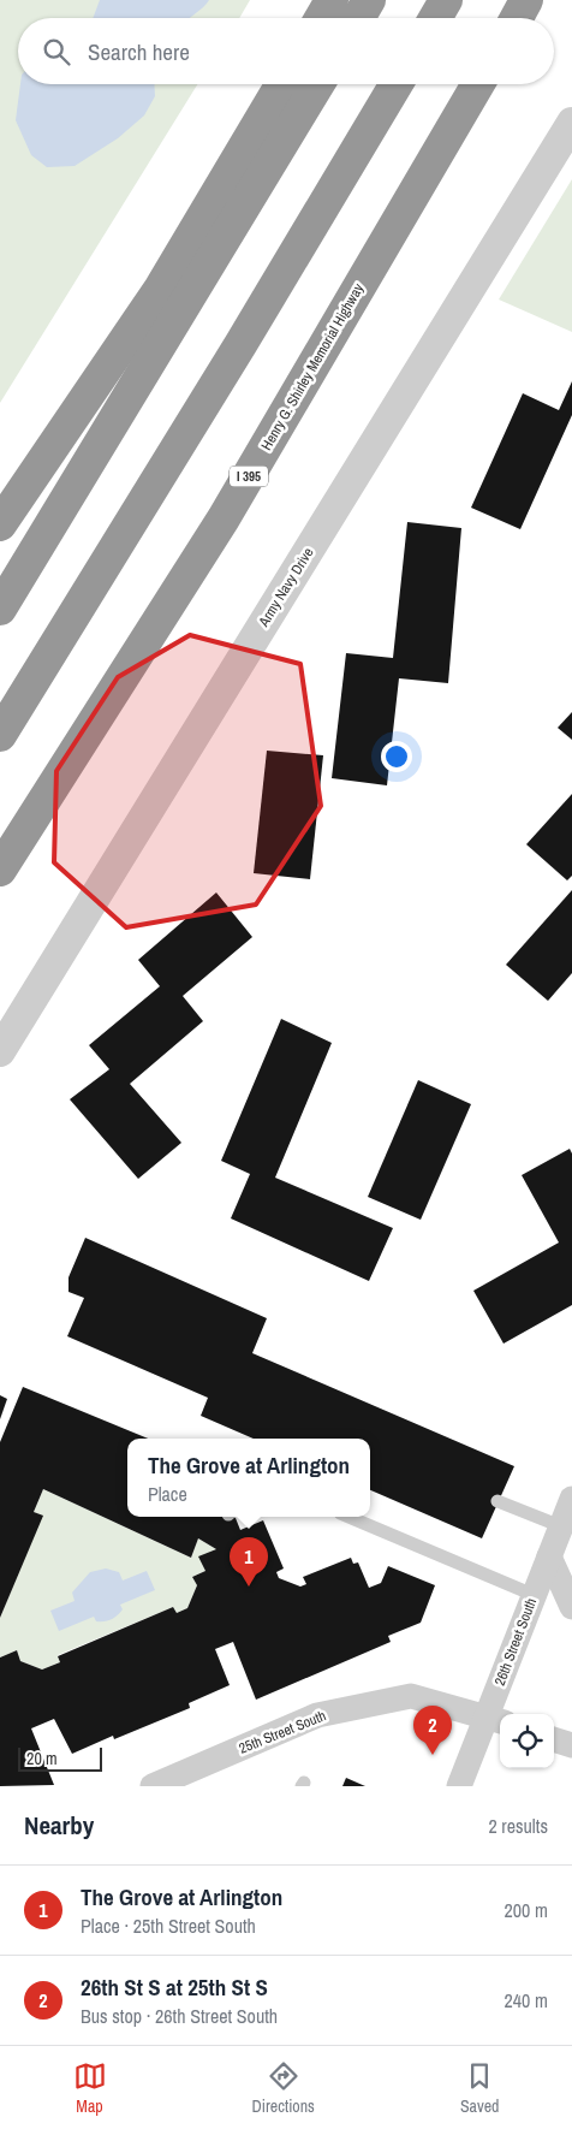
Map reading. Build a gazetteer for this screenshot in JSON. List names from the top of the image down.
{
  "streets": {
    "highway": ["Henry G. Shirley Memorial Highway", "I 395"],
    "street": ["Army Navy Drive", "26th Street South", "25th Street South"]
  },
  "crossings": [
    ["26th Street South", "25th Street South"]
  ],
  "scale_bar": "20 m",
  "page": {
    "search": "Search here",
    "popup": ["The Grove at Arlington", "Place"],
    "pins": ["1", "2"],
    "scale": "20 m",
    "heading": ["Nearby", "2 results"],
    "list": [
      {
        "mark": "1",
        "name": "The Grove at Arlington",
        "note": "Place · 25th Street South",
        "value": "200 m"
      },
      {
        "mark": "2",
        "name": "26th St S at 25th St S",
        "note": "Bus stop · 26th Street South",
        "value": "240 m"
      }
    ],
    "nav": ["Map", "Directions", "Saved"]
  }
}
